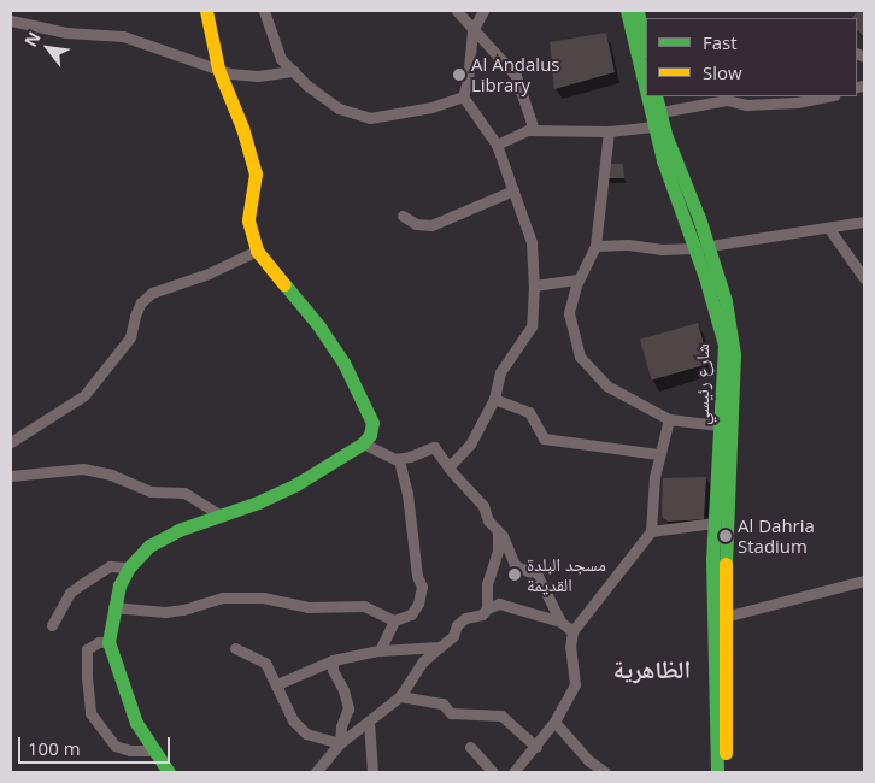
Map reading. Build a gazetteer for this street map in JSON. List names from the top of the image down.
{
  "streets": {
    "main road": ["شارع رئيسي"]
  },
  "districts": ["الظاهرية"],
  "places": ["Al Andalus Library", "Al Dahria Stadium", "مسجد البلدة القديمة"],
  "legend": ["Fast", "Slow"],
  "scale_bar": "100 m",
  "north": "top left"
}
